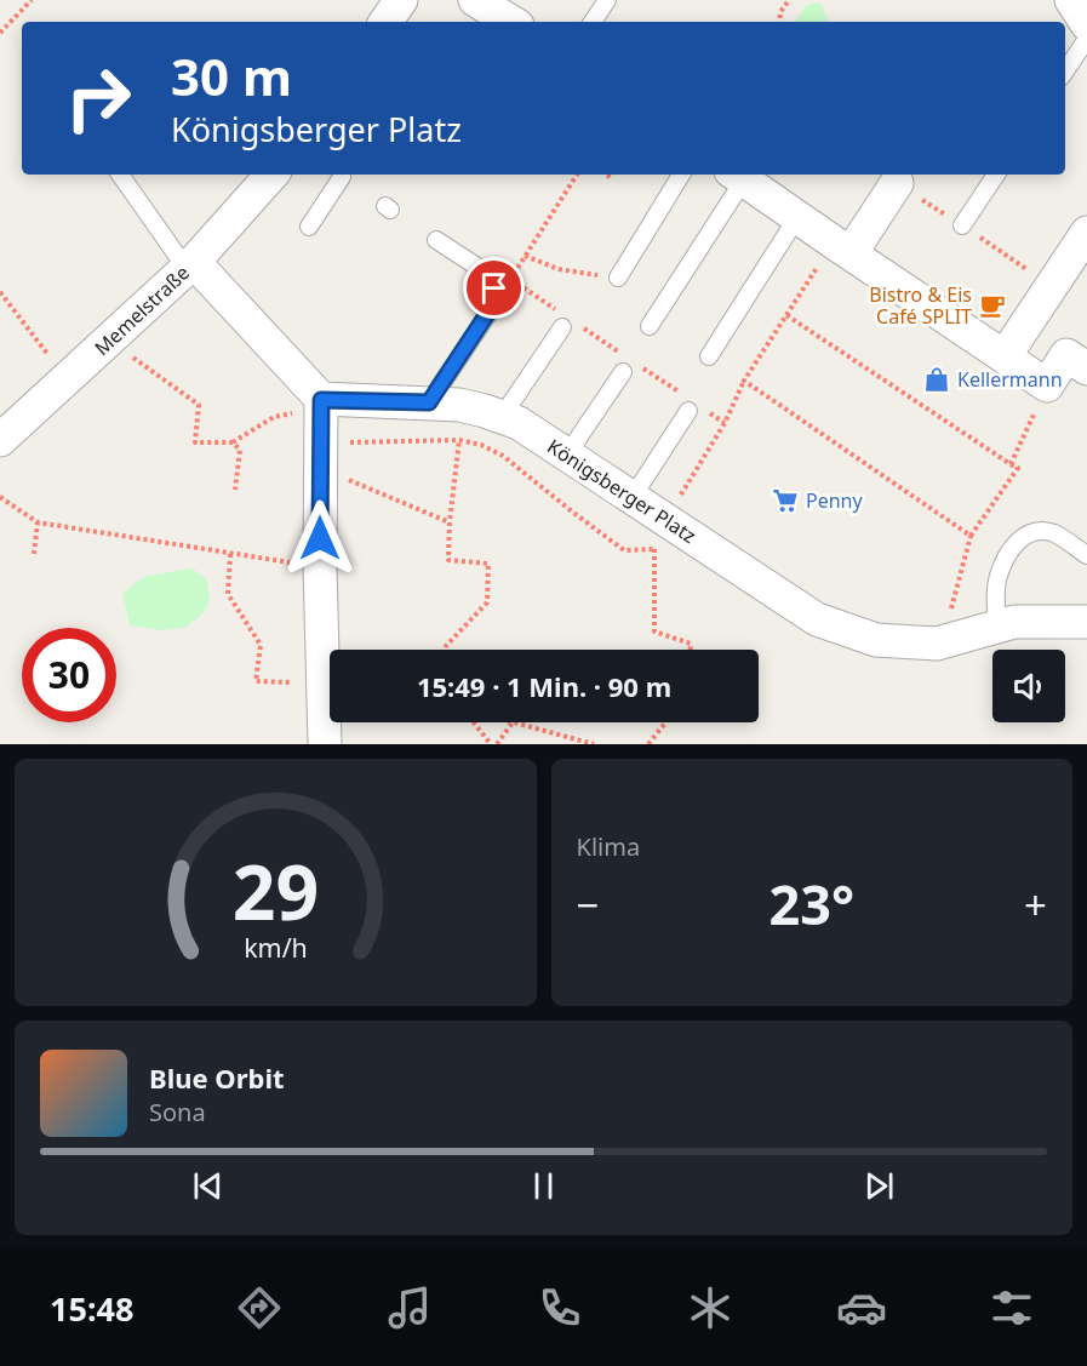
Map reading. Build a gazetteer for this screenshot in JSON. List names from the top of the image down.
{
  "streets": {
    "street": ["Memelstraße", "Königsberger Platz"]
  },
  "places": {
    "cafe": ["Bistro & Eis Café SPLIT"],
    "shop": ["Kellermann"],
    "supermarket": ["Penny"]
  },
  "page": {
    "turn": ["30 m", "Königsberger Platz"],
    "limit": "30",
    "trip": "15:49 · 1 Min. · 90 m",
    "tile": "Klima",
    "heat": ["−", "23°", "+"],
    "song": ["Blue Orbit", "Sona"],
    "tabs": "15:48",
    "gauge": ["29", "km/h"]
  }
}
